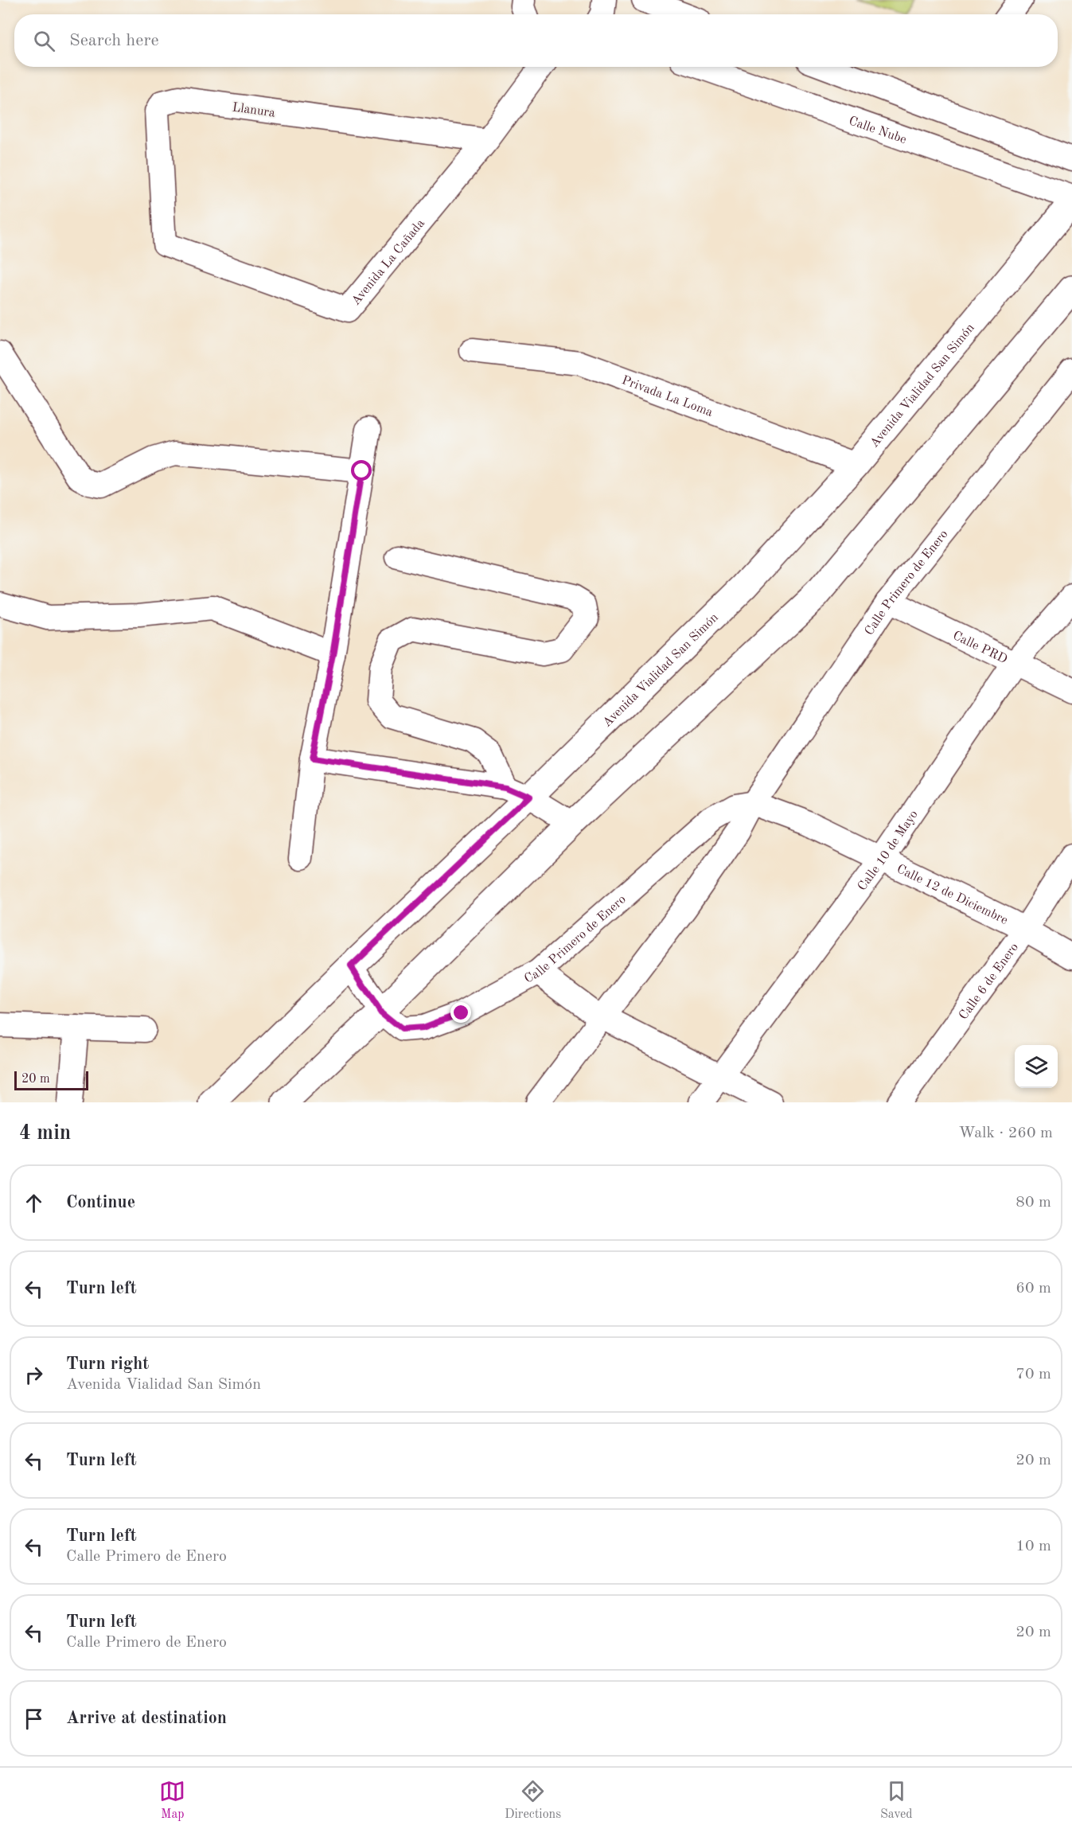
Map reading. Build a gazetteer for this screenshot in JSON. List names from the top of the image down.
{
  "streets": {
    "main road": ["Avenida Vialidad San Simón"],
    "street": [
      "Llanura",
      "Calle Nube",
      "Avenida La Cañada",
      "Privada La Loma",
      "Calle Primero de Enero",
      "Calle PRD",
      "Calle 10 de Mayo",
      "Calle 12 de Diciembre",
      "Calle 6 de Enero"
    ]
  },
  "crossings": [
    ["Llanura", "Avenida La Cañada"],
    ["Avenida Vialidad San Simón", "Privada La Loma"],
    ["Avenida Vialidad San Simón", "Calle Primero de Enero"],
    ["Calle Primero de Enero", "Calle PRD"],
    ["Calle Primero de Enero", "Calle 12 de Diciembre"],
    ["Calle PRD", "Calle 10 de Mayo"],
    ["Calle 10 de Mayo", "Calle 12 de Diciembre"],
    ["Calle 12 de Diciembre", "Calle 6 de Enero"]
  ],
  "scale_bar": "20 m",
  "page": {
    "search": "Search here",
    "scale": "20 m",
    "heading": ["4 min", "Walk · 260 m"],
    "list": [
      ["Continue", "80 m"],
      ["Turn left", "60 m"],
      ["Turn right", "Avenida Vialidad San Simón", "70 m"],
      ["Turn left", "20 m"],
      ["Turn left", "Calle Primero de Enero", "10 m"],
      ["Turn left", "Calle Primero de Enero", "20 m"],
      "Arrive at destination"
    ],
    "nav": ["Map", "Directions", "Saved"]
  }
}
